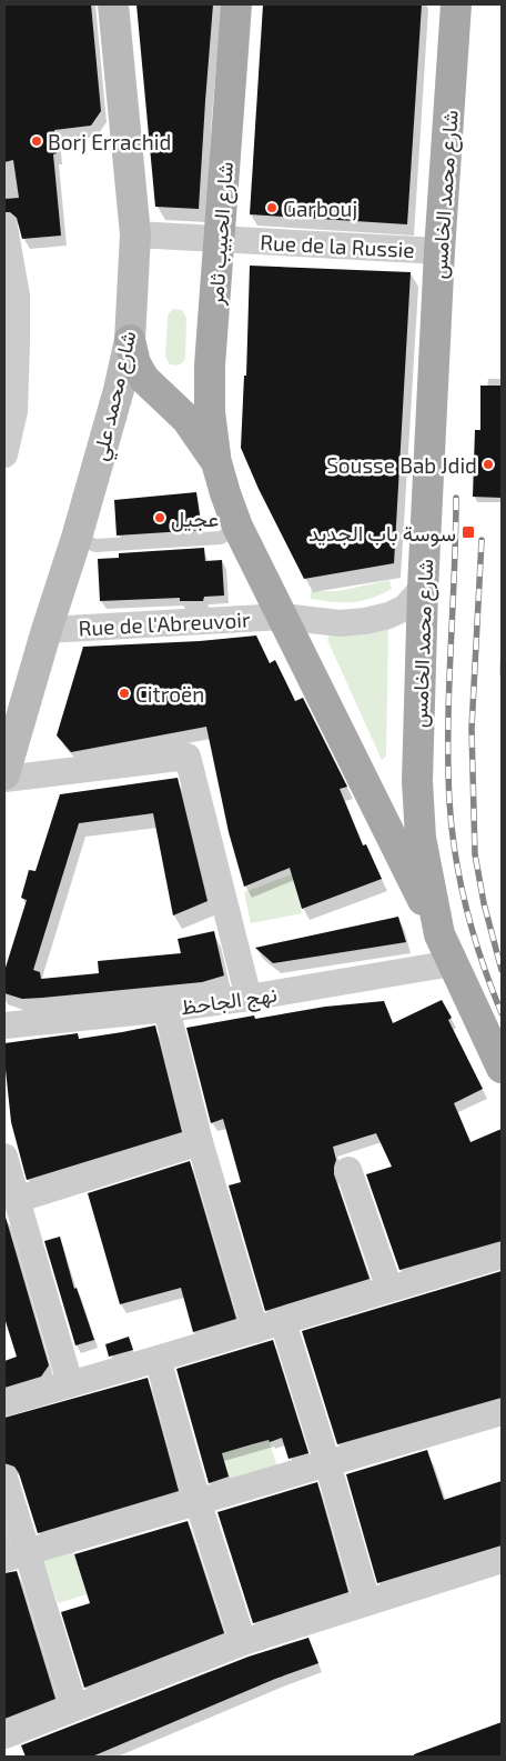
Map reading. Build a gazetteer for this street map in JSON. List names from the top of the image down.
{
  "streets": {
    "main road": ["شارع محمد الخامس", "شارع الحبيب ثامر", "شارع محمد علي"],
    "street": ["Rue de la Russie", "Rue de l'Abreuvoir", "نهج الجاحظ"]
  },
  "crossings": [
    ["شارع محمد الخامس", "Rue de la Russie"],
    ["شارع محمد الخامس", "Rue de l'Abreuvoir"],
    ["شارع محمد الخامس", "نهج الجاحظ"],
    ["شارع الحبيب ثامر", "Rue de la Russie"],
    ["Rue de la Russie", "شارع محمد علي"],
    ["شارع محمد علي", "Rue de l'Abreuvoir"]
  ],
  "places": {
    "other": [
      "Borj Errachid",
      "Garbouj",
      "Sousse Bab Jdid",
      "عجيل",
      "Citroën"
    ],
    "transit": ["سوسة باب الجديد"]
  }
}
